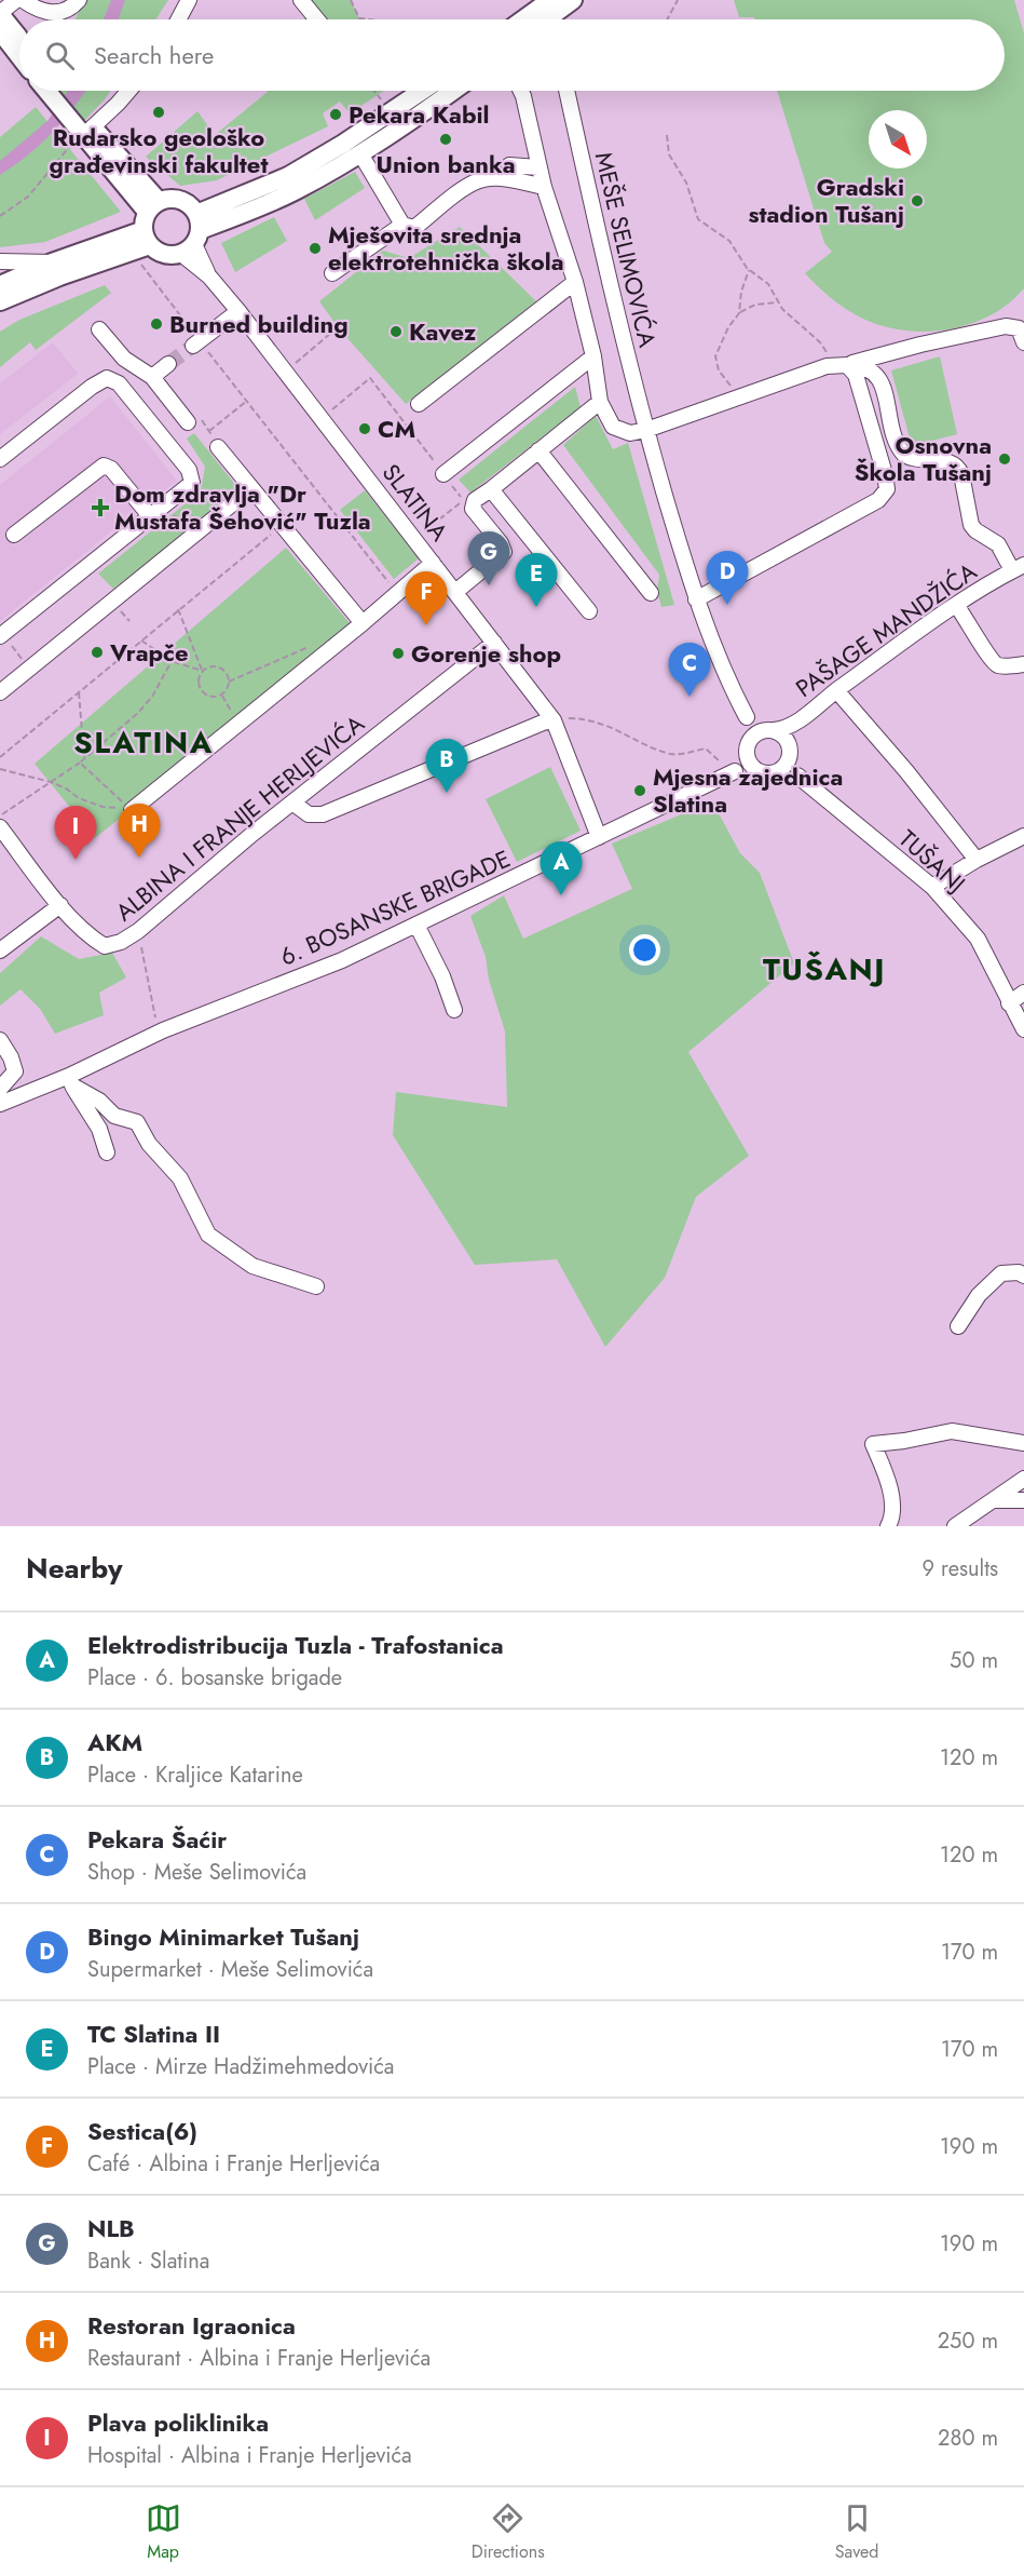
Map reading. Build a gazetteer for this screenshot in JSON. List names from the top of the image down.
{
  "streets": {
    "street": [
      "MEŠE SELIMOVIĆA",
      "SLATINA",
      "PAŠAGE MANDŽIĆA",
      "ALBINA I FRANJE HERLJEVIĆA",
      "TUŠANJ",
      "6. BOSANSKE BRIGADE"
    ]
  },
  "crossings": [
    ["SLATINA", "ALBINA I FRANJE HERLJEVIĆA"],
    ["SLATINA", "6. BOSANSKE BRIGADE"]
  ],
  "districts": ["SLATINA", "TUŠANJ"],
  "places": {
    "other": [
      "Rudarsko geološko građevinski fakultet",
      "Pekara Kabil",
      "Union banka",
      "Gradski stadion Tušanj",
      "Mješovita srednja elektrotehnička škola",
      "Burned building",
      "Kavez",
      "CM",
      "Osnovna Škola Tušanj",
      "Vrapče",
      "Gorenje shop",
      "Mjesna zajednica Slatina"
    ],
    "health": ["Dom zdravlja \"Dr Mustafa Šehović\" Tuzla"]
  },
  "north": "bottom right",
  "page": {
    "search": "Search here",
    "pins": [
      "G",
      "D",
      "E",
      "F",
      "C",
      "B",
      "H",
      "I",
      "A"
    ],
    "heading": ["Nearby", "9 results"],
    "list": [
      {
        "mark": "A",
        "name": "Elektrodistribucija Tuzla - Trafostanica",
        "note": "Place · 6. bosanske brigade",
        "value": "50 m"
      },
      {
        "mark": "B",
        "name": "AKM",
        "note": "Place · Kraljice Katarine",
        "value": "120 m"
      },
      {
        "mark": "C",
        "name": "Pekara Šaćir",
        "note": "Shop · Meše Selimovića",
        "value": "120 m"
      },
      {
        "mark": "D",
        "name": "Bingo Minimarket Tušanj",
        "note": "Supermarket · Meše Selimovića",
        "value": "170 m"
      },
      {
        "mark": "E",
        "name": "TC Slatina II",
        "note": "Place · Mirze Hadžimehmedovića",
        "value": "170 m"
      },
      {
        "mark": "F",
        "name": "Sestica(6)",
        "note": "Café · Albina i Franje Herljevića",
        "value": "190 m"
      },
      {
        "mark": "G",
        "name": "NLB",
        "note": "Bank · Slatina",
        "value": "190 m"
      },
      {
        "mark": "H",
        "name": "Restoran Igraonica",
        "note": "Restaurant · Albina i Franje Herljevića",
        "value": "250 m"
      },
      {
        "mark": "I",
        "name": "Plava poliklinika",
        "note": "Hospital · Albina i Franje Herljevića",
        "value": "280 m"
      }
    ],
    "nav": ["Map", "Directions", "Saved"]
  }
}
